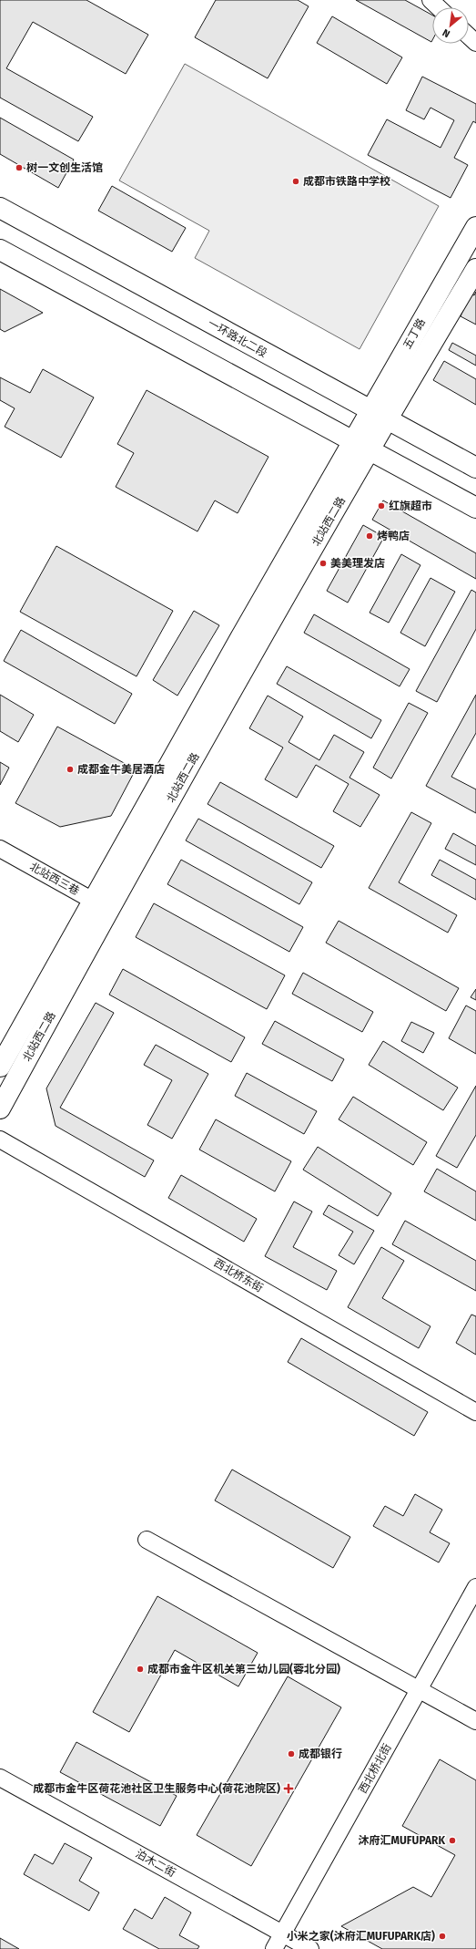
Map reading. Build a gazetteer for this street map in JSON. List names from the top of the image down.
{
  "streets": {
    "main road": ["五丁路", "一环路北二段", "北站西二路"],
    "street": [
      "北站西三巷",
      "西北桥东街",
      "西北桥北街",
      "泊木二街"
    ]
  },
  "crossings": [
    ["五丁路", "一环路北二段"],
    ["五丁路", "北站西二路"],
    ["北站西二路", "北站西三巷"],
    ["西北桥北街", "泊木二街"]
  ],
  "places": {
    "other": [
      "树一文创生活馆",
      "成都市铁路中学校",
      "红旗超市",
      "烤鸭店",
      "美美理发店",
      "成都金牛美居酒店",
      "成都市金牛区机关第三幼儿园(蓉北分园)",
      "成都银行",
      "沐府汇MUFUPARK",
      "小米之家(沐府汇MUFUPARK店)"
    ],
    "health": ["成都市金牛区荷花池社区卫生服务中心(荷花池院区)"]
  },
  "north": "bottom left"
}
